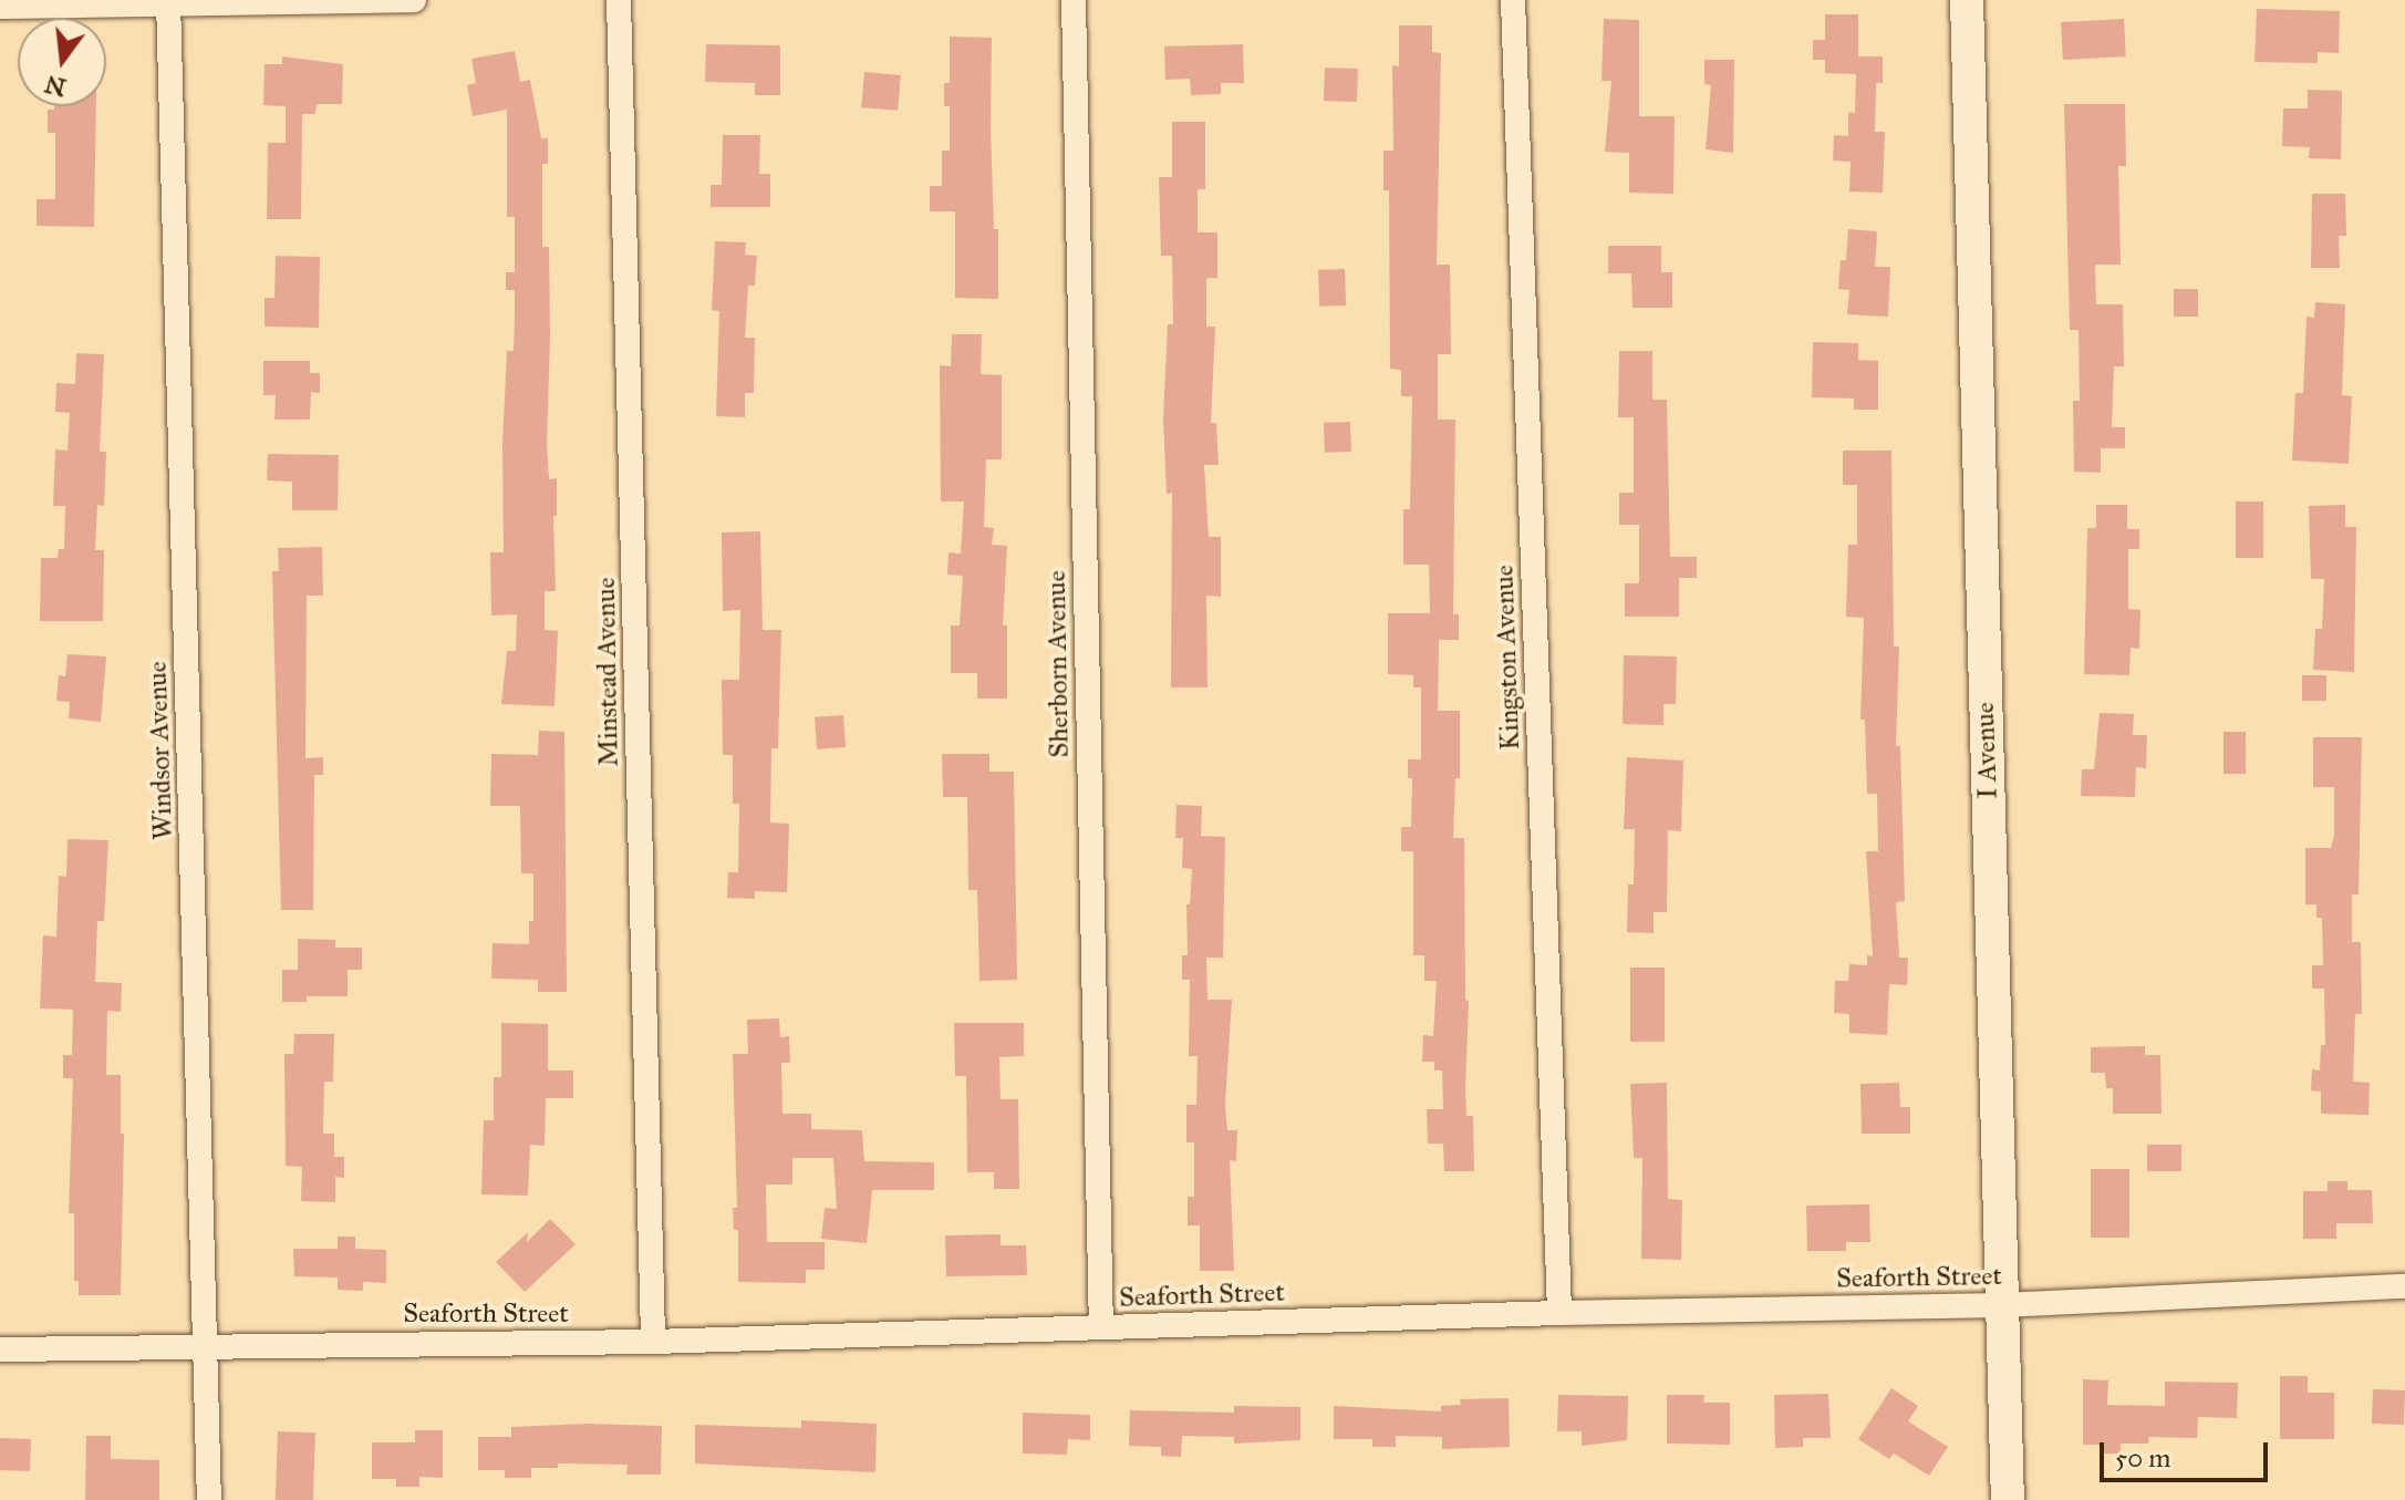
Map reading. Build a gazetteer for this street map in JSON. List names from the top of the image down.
{
  "streets": {
    "main road": ["I Avenue"],
    "street": [
      "Kingston Avenue",
      "Sherborn Avenue",
      "Minstead Avenue",
      "Windsor Avenue",
      "Seaforth Street"
    ]
  },
  "crossings": [
    ["Kingston Avenue", "Seaforth Street"],
    ["Sherborn Avenue", "Seaforth Street"],
    ["Minstead Avenue", "Seaforth Street"],
    ["Windsor Avenue", "Seaforth Street"],
    ["I Avenue", "Seaforth Street"]
  ],
  "scale_bar": "50 m",
  "north": "bottom"
}
